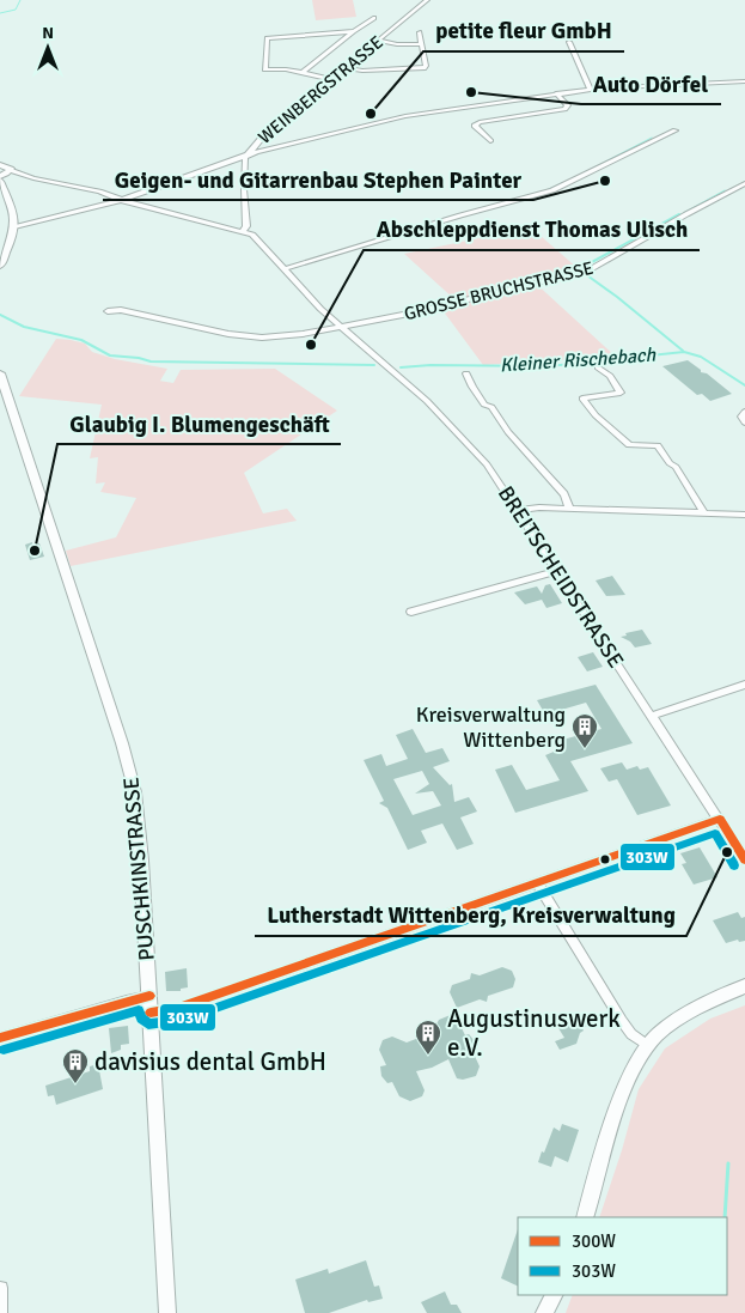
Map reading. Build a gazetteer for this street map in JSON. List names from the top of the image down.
{
  "streets": {
    "main road": ["PUSCHKINSTRASSE"],
    "street": ["WEINBERGSTRASSE", "GROSSE BRUCHSTRASSE", "BREITSCHEIDSTRASSE"]
  },
  "crossings": [
    ["WEINBERGSTRASSE", "BREITSCHEIDSTRASSE"],
    ["GROSSE BRUCHSTRASSE", "BREITSCHEIDSTRASSE"]
  ],
  "water": ["Kleiner Rischebach"],
  "places": {
    "other": [
      "Auto Dörfel",
      "petite fleur GmbH",
      "Geigen- und Gitarrenbau Stephen Painter",
      "Abschleppdienst Thomas Ulisch",
      "Glaubig I. Blumengeschäft",
      "Lutherstadt Wittenberg, Kreisverwaltung"
    ],
    "building": ["Kreisverwaltung Wittenberg", "Augustinuswerk e.V.", "davisius dental GmbH"]
  },
  "lines": ["transit line 300W", "transit line 303W"],
  "legend": ["300W", "303W"],
  "north": "top"
}
